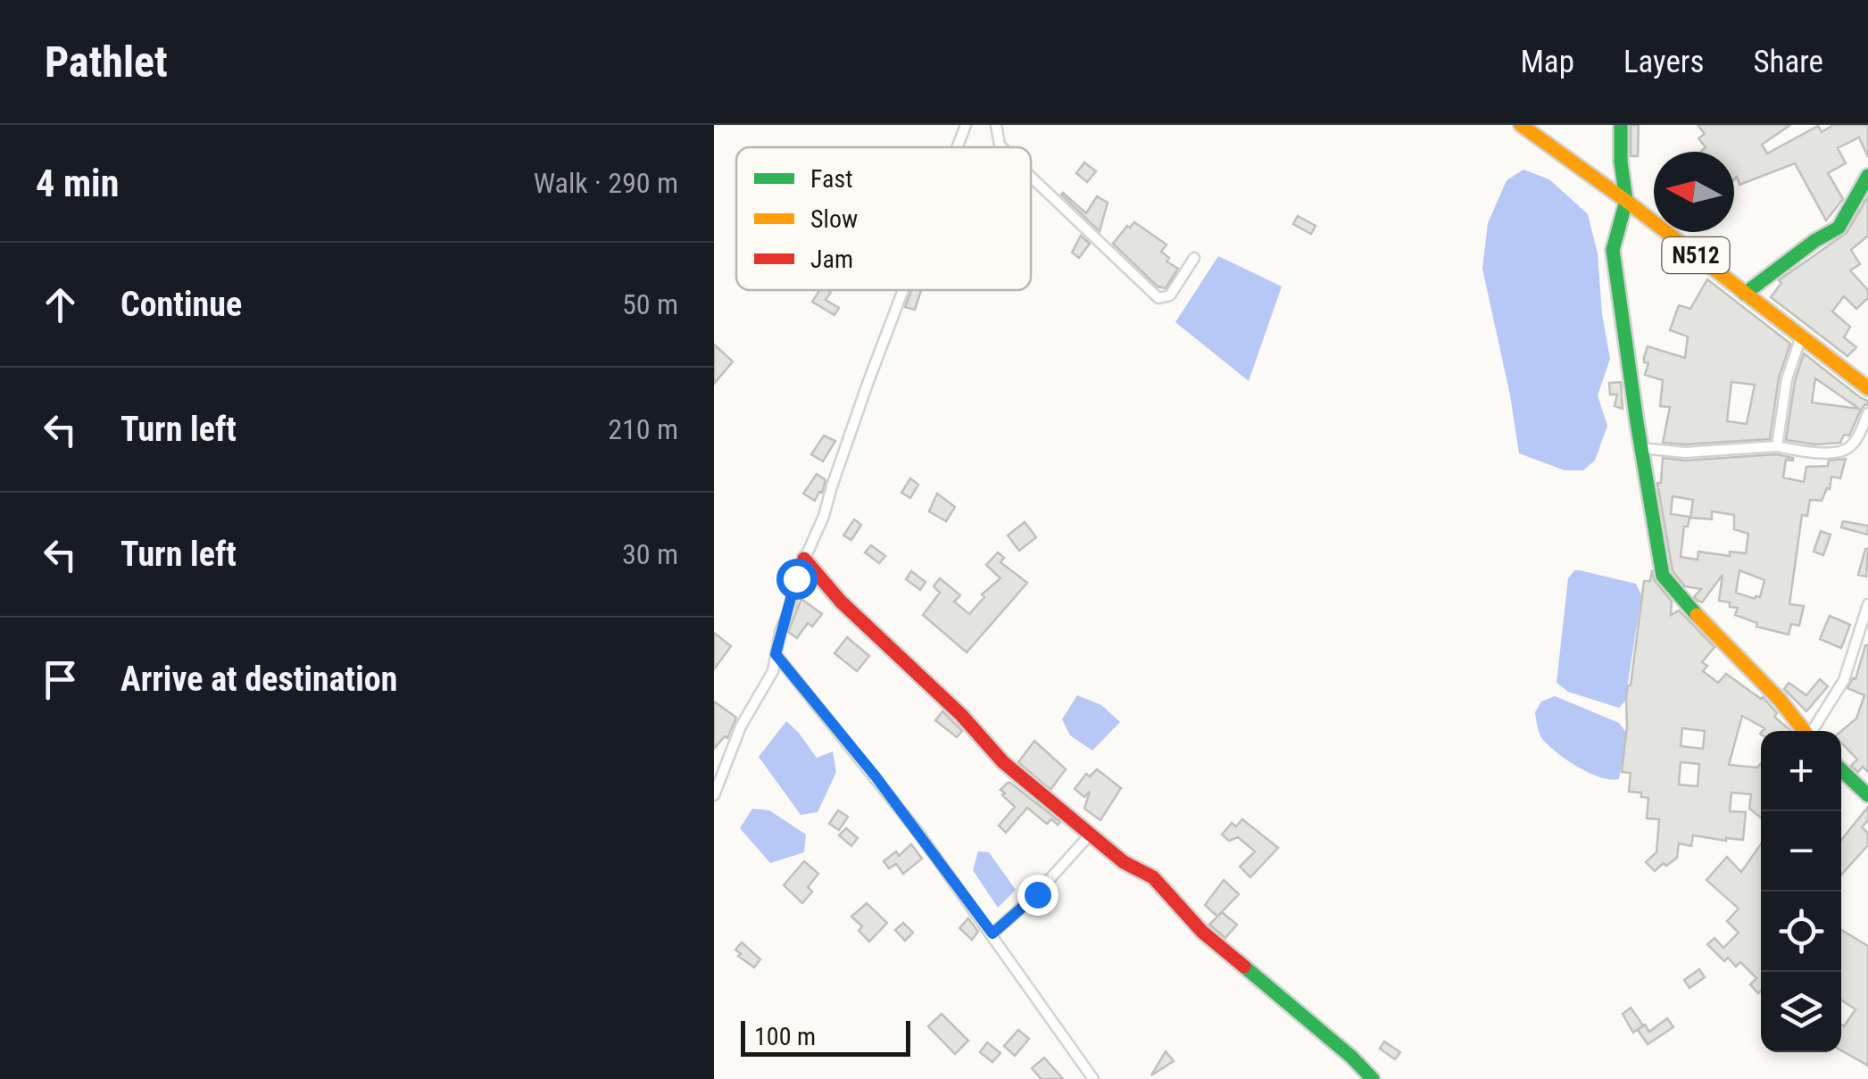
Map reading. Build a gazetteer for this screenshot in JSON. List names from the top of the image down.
{
  "streets": {
    "main road": ["N512"]
  },
  "legend": ["Fast", "Slow", "Jam"],
  "scale_bar": "100 m",
  "north": "left",
  "page": {
    "header": "Pathlet",
    "nav": ["Map", "Layers", "Share"],
    "heading": ["4 min", "Walk · 290 m"],
    "list": [
      ["Continue", "50 m"],
      ["Turn left", "210 m"],
      ["Turn left", "30 m"],
      "Arrive at destination"
    ],
    "map_buttons": ["+", "−"],
    "scale": "100 m"
  }
}
